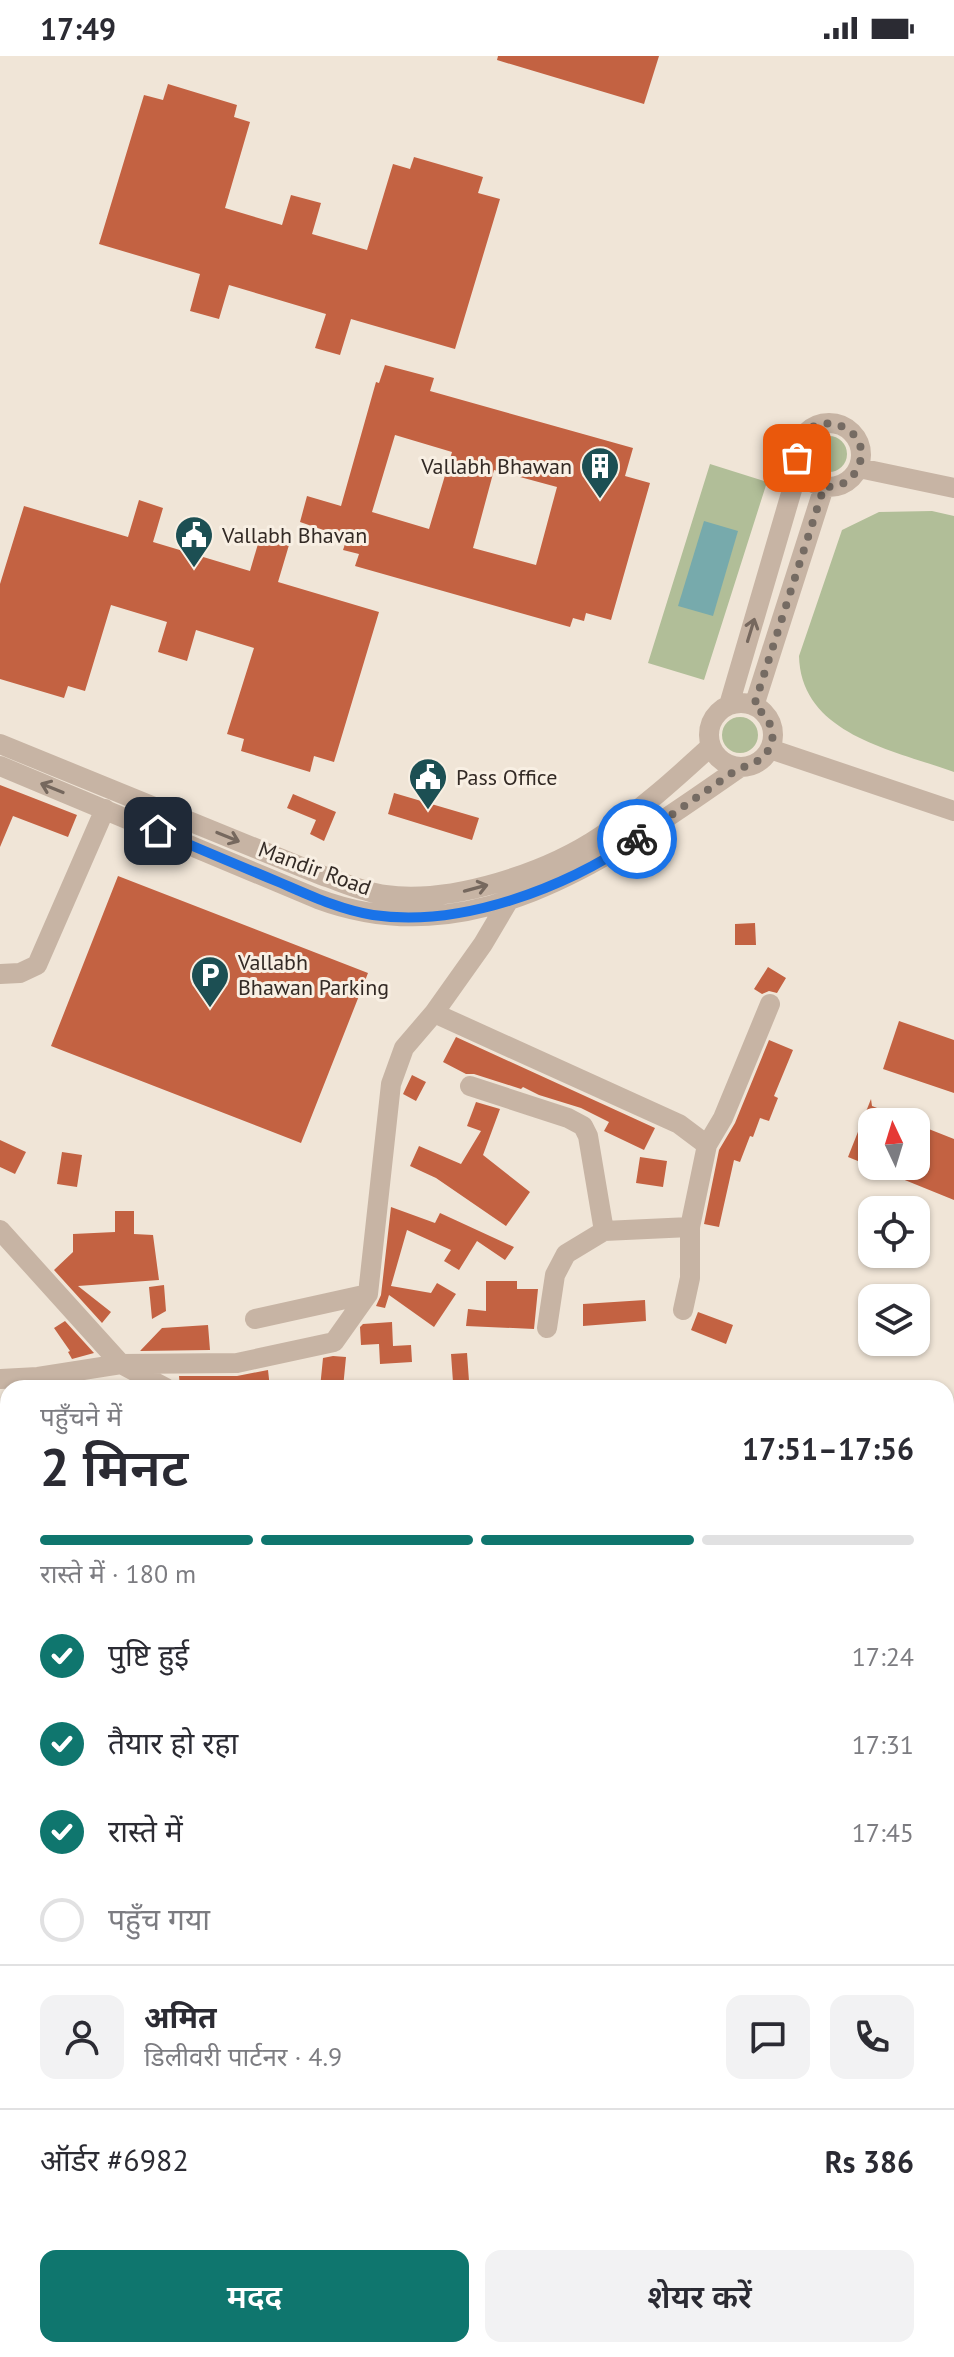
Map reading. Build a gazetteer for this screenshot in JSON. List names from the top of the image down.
{
  "streets": {
    "street": ["Mandir Road"]
  },
  "places": {
    "building": ["Vallabh Bhawan"],
    "public building": ["Vallabh Bhavan", "Pass Office"],
    "parking": ["Vallabh Bhawan Parking"]
  },
  "north": "top",
  "page": {
    "status": "17:49",
    "heading": ["2 मिनट", "पहुँचने में", "17:51–17:56"],
    "panel": [
      "अमित",
      "डिलीवरी पार्टनर · 4.9",
      "ऑर्डर #6982",
      "Rs 386"
    ],
    "bar": "रास्ते में · 180 m",
    "list": [
      ["पुष्टि हुई", "17:24"],
      ["तैयार हो रहा", "17:31"],
      ["रास्ते में", "17:45"],
      "पहुँच गया"
    ],
    "buttons": ["मदद", "शेयर करें"]
  }
}
